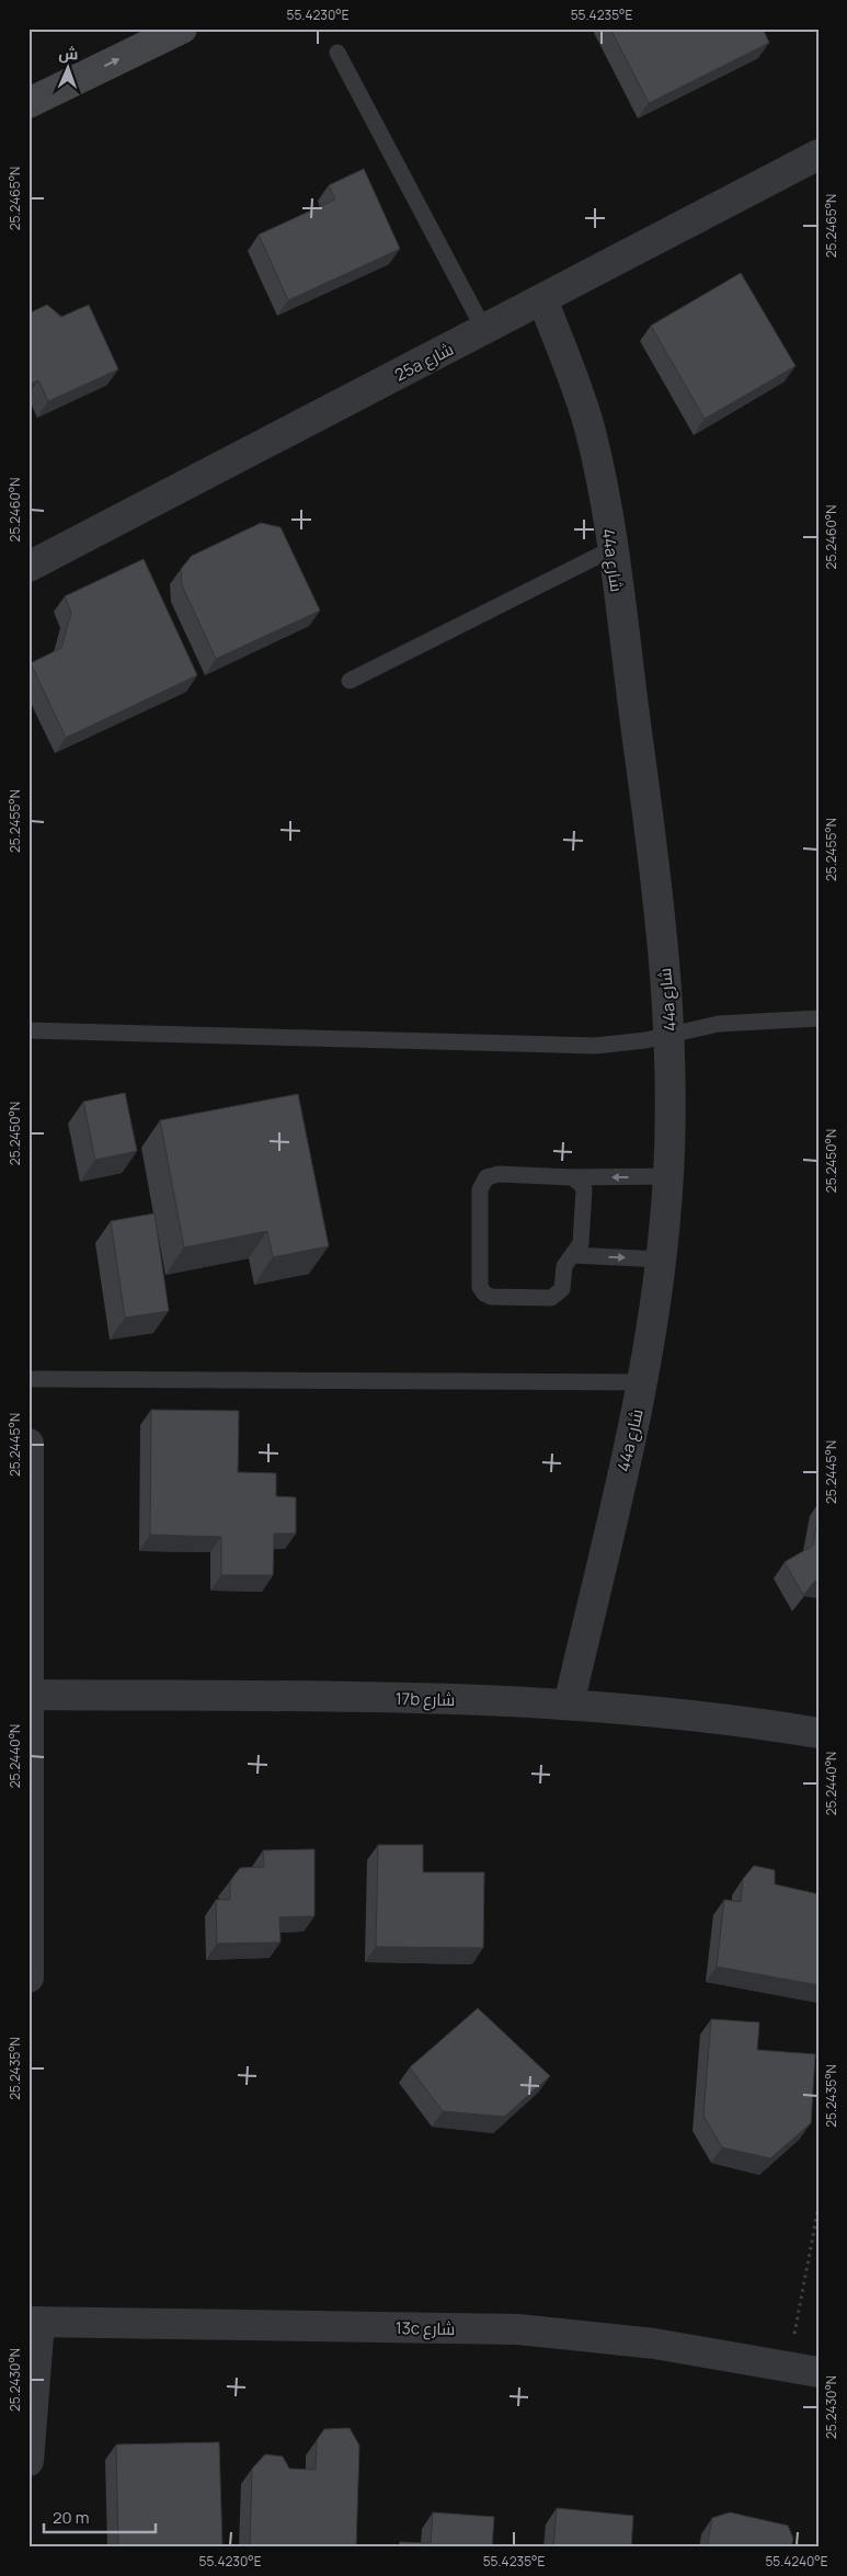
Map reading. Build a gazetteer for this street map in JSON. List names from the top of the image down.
{
  "streets": {
    "street": [
      "25a شارع",
      "44a شارع",
      "17b شارع",
      "13c شارع"
    ]
  },
  "crossings": [
    ["25a شارع", "44a شارع"],
    ["44a شارع", "17b شارع"]
  ],
  "scale_bar": "20 m",
  "north": "top",
  "coordinates": [
    "55.4230°E",
    "55.4235°E",
    "25.2465°N",
    "25.2460°N",
    "25.2455°N",
    "25.2450°N",
    "25.2445°N",
    "25.2440°N",
    "25.2435°N",
    "25.2430°N",
    "55.4240°E"
  ]
}
